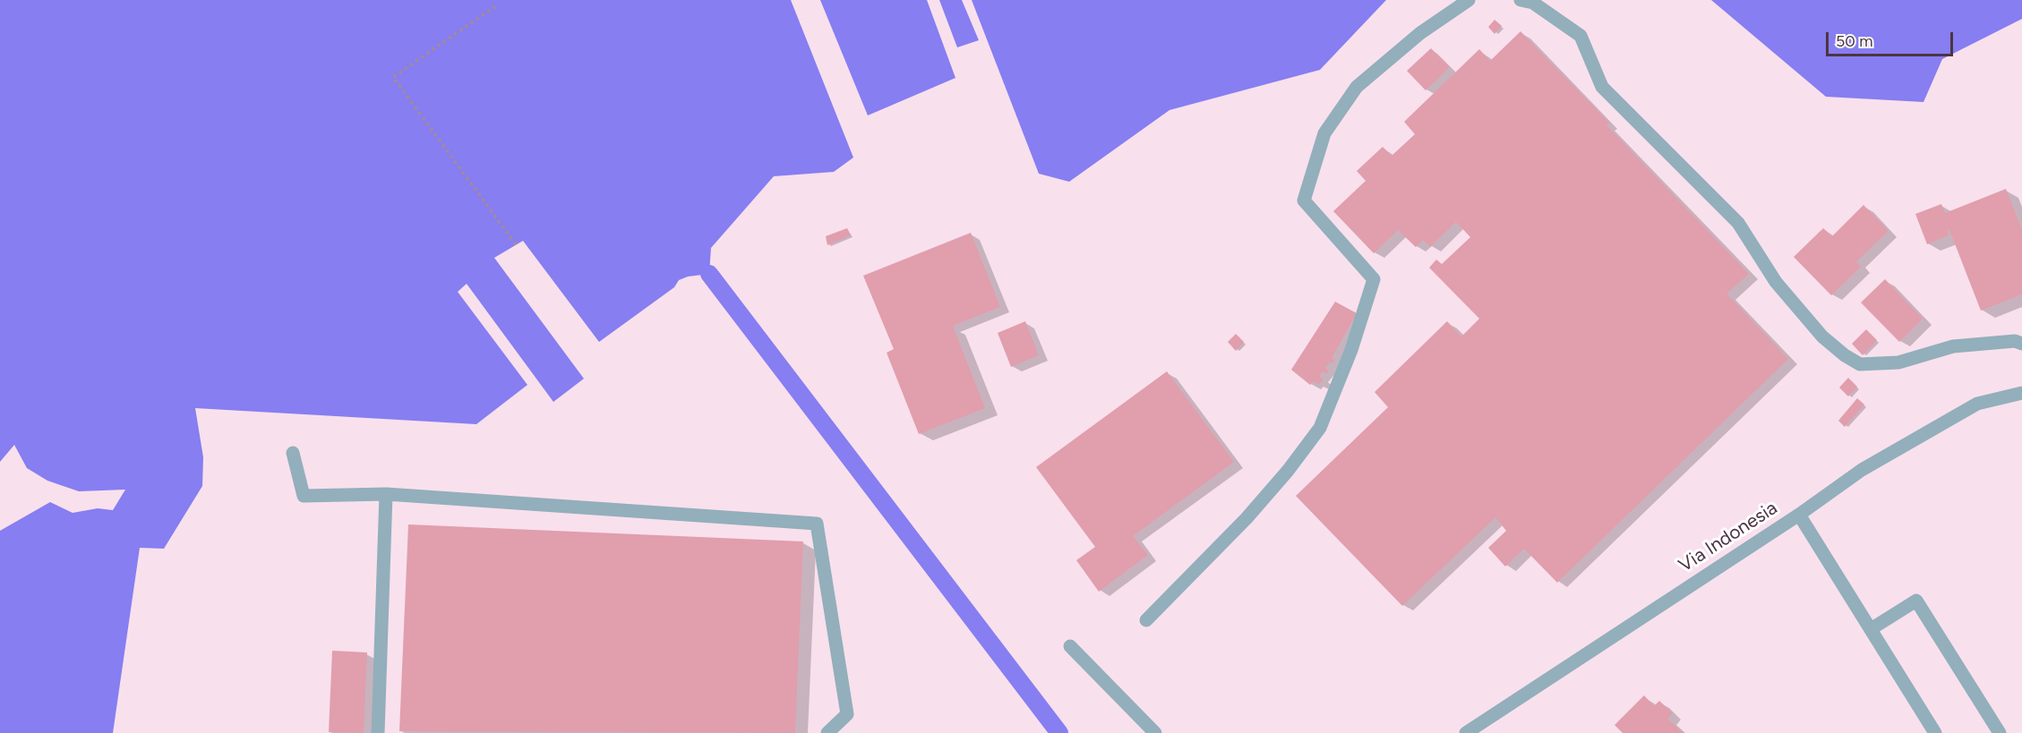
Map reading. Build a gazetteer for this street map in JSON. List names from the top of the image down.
{
  "streets": {
    "street": ["Via Indonesia"]
  },
  "scale_bar": "50 m"
}
